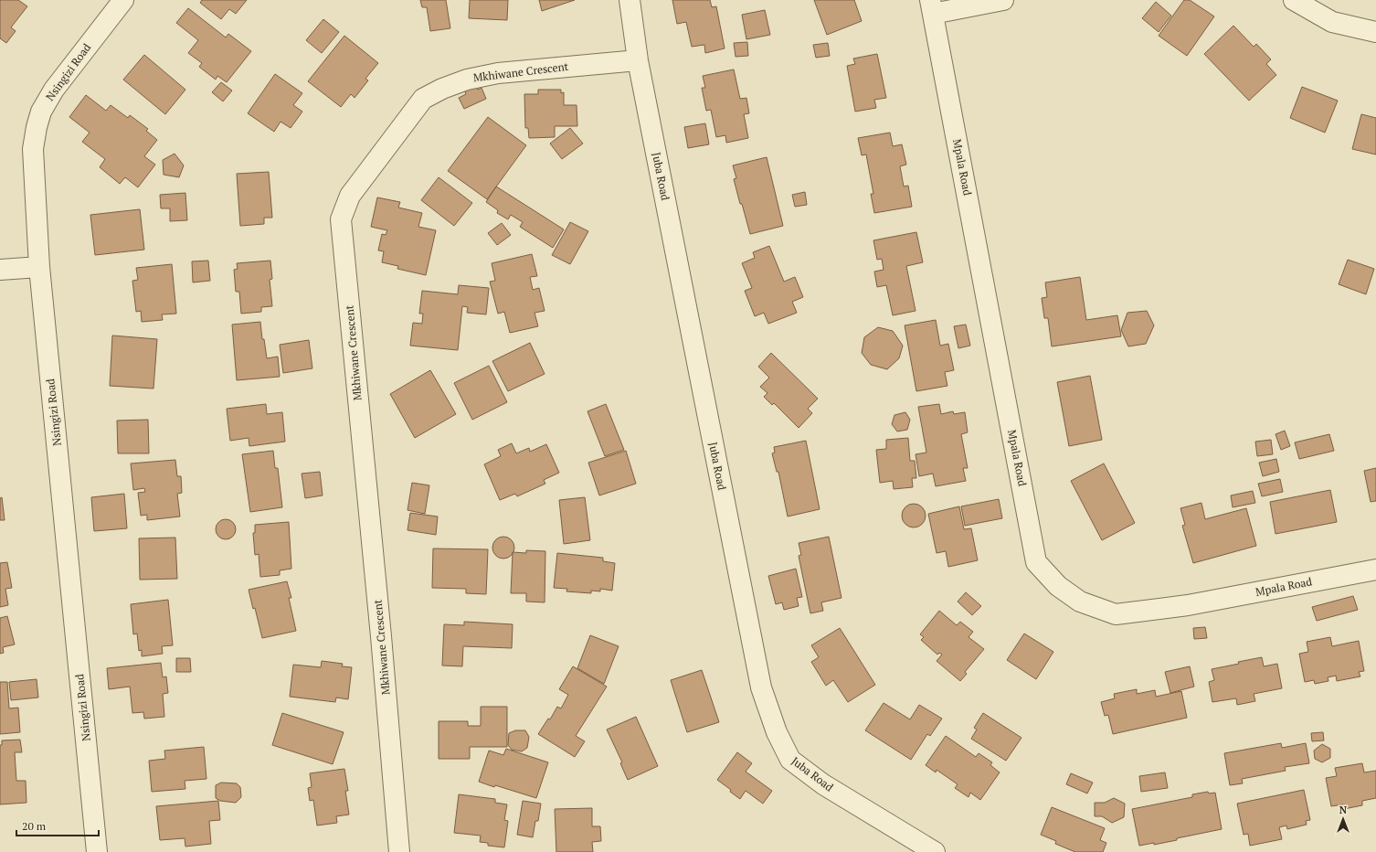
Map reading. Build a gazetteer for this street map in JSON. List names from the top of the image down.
{
  "streets": {
    "street": [
      "Nsingizi Road",
      "Mkhiwane Crescent",
      "Mpala Road",
      "Juba Road"
    ]
  },
  "crossings": [
    ["Mkhiwane Crescent", "Juba Road"]
  ],
  "scale_bar": "20 m",
  "north": "top"
}
